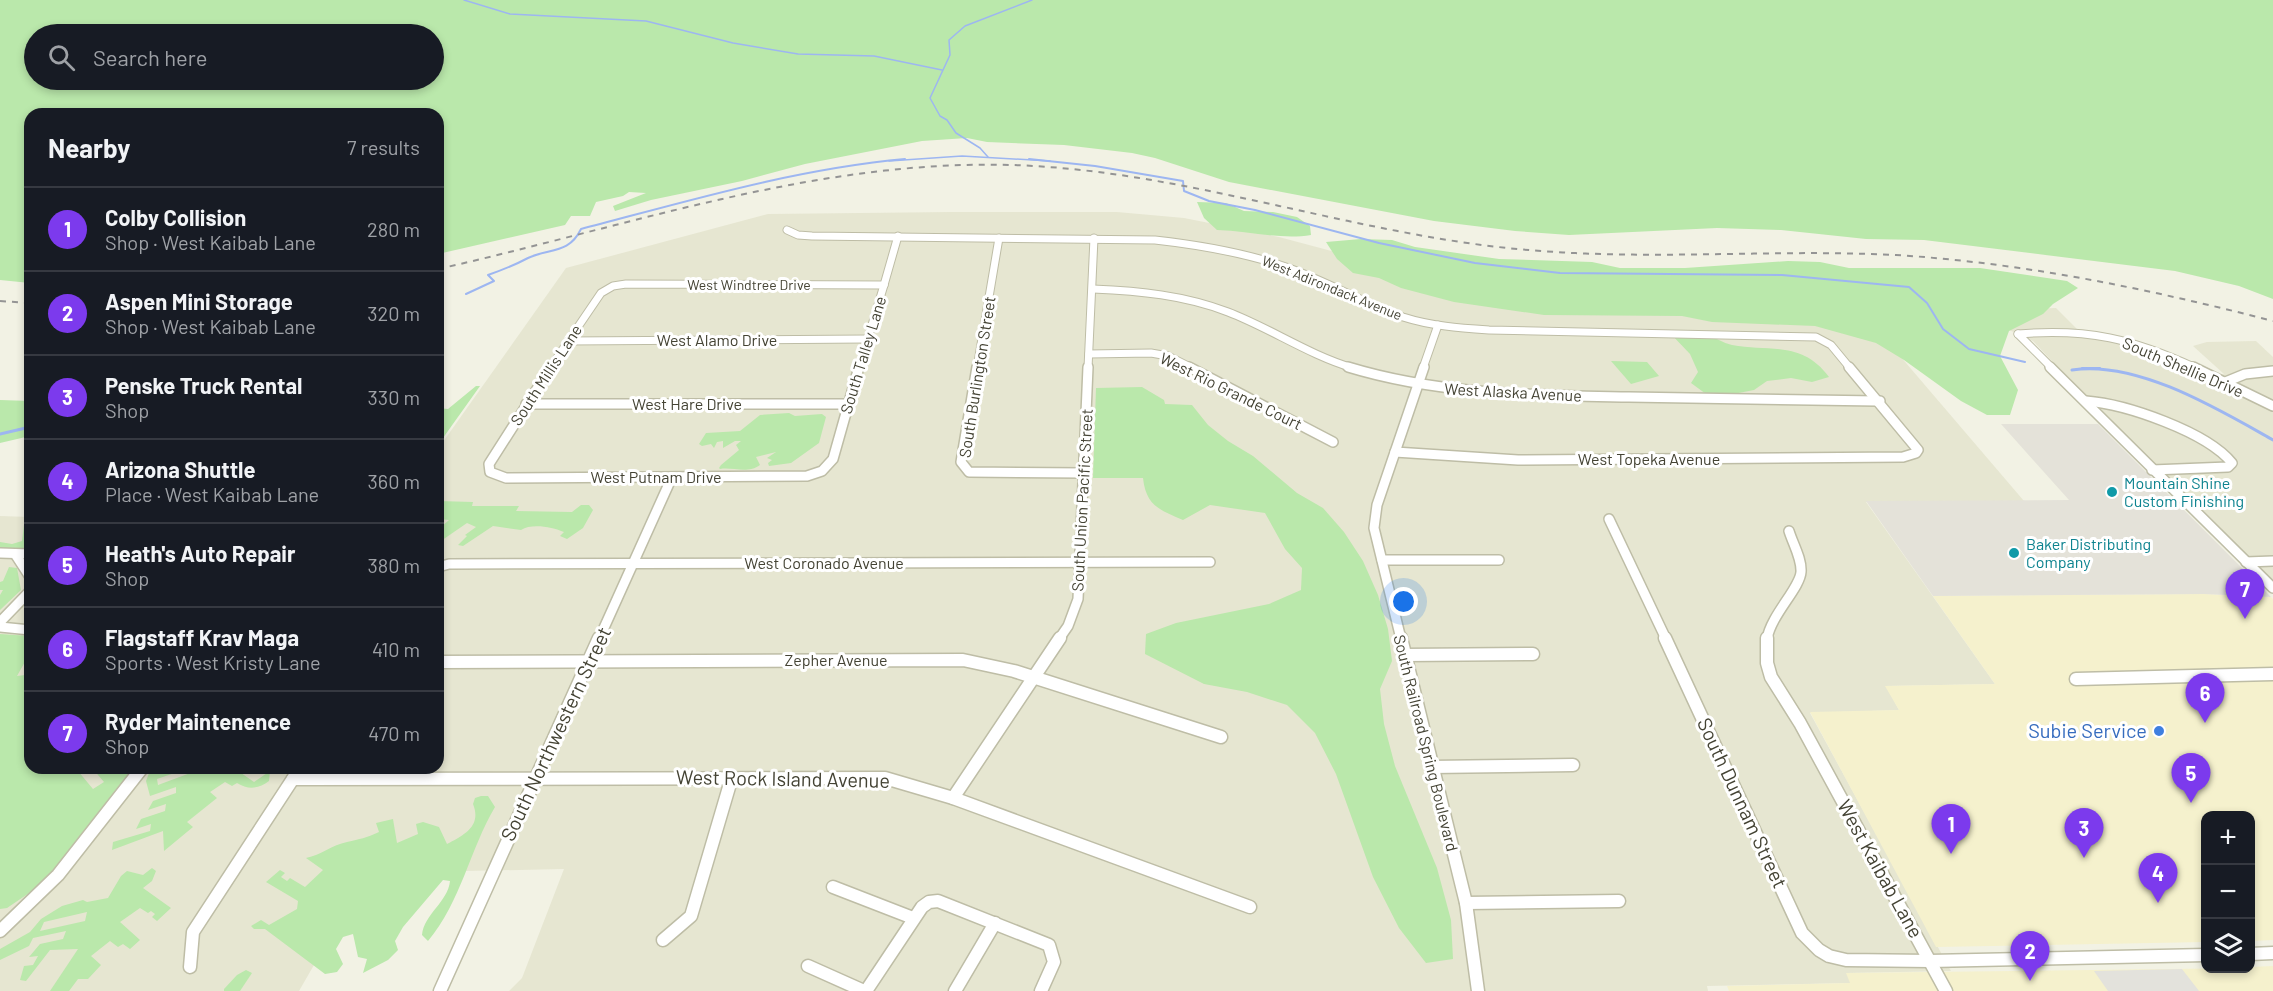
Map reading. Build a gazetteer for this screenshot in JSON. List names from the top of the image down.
{
  "streets": {
    "street": [
      "West Windtree Drive",
      "West Adirondack Avenue",
      "West Alamo Drive",
      "South Talley Lane",
      "South Shellie Drive",
      "South Millis Lane",
      "South Burlington Street",
      "West Rio Grande Court",
      "West Alaska Avenue",
      "West Hare Drive",
      "West Topeka Avenue",
      "West Putnam Drive",
      "South Union Pacific Street",
      "West Coronado Avenue",
      "Zepher Avenue",
      "South Northwestern Street",
      "South Railroad Spring Boulevard",
      "West Rock Island Avenue",
      "South Dunnam Street",
      "West Kaibab Lane"
    ]
  },
  "crossings": [
    ["West Windtree Drive", "South Talley Lane"],
    ["West Windtree Drive", "South Millis Lane"],
    ["West Adirondack Avenue", "South Talley Lane"],
    ["West Adirondack Avenue", "South Burlington Street"],
    ["West Adirondack Avenue", "West Alaska Avenue"],
    ["West Adirondack Avenue", "West Topeka Avenue"],
    ["West Adirondack Avenue", "South Union Pacific Street"],
    ["West Adirondack Avenue", "South Railroad Spring Boulevard"],
    ["West Alamo Drive", "South Talley Lane"],
    ["West Alamo Drive", "South Millis Lane"],
    ["South Talley Lane", "West Hare Drive"],
    ["South Talley Lane", "West Putnam Drive"],
    ["South Millis Lane", "West Hare Drive"],
    ["South Millis Lane", "West Putnam Drive"],
    ["South Burlington Street", "South Union Pacific Street"],
    ["West Rio Grande Court", "South Union Pacific Street"],
    ["West Alaska Avenue", "West Topeka Avenue"],
    ["West Alaska Avenue", "South Union Pacific Street"],
    ["West Alaska Avenue", "South Railroad Spring Boulevard"],
    ["West Topeka Avenue", "South Railroad Spring Boulevard"],
    ["West Putnam Drive", "South Northwestern Street"],
    ["South Union Pacific Street", "West Coronado Avenue"],
    ["South Union Pacific Street", "Zepher Avenue"],
    ["South Union Pacific Street", "West Rock Island Avenue"],
    ["West Coronado Avenue", "South Northwestern Street"],
    ["Zepher Avenue", "South Northwestern Street"],
    ["South Northwestern Street", "West Rock Island Avenue"],
    ["South Dunnam Street", "West Kaibab Lane"]
  ],
  "places": ["Mountain Shine Custom Finishing", "Baker Distributing Company", "Subie Service"],
  "page": {
    "search": "Search here",
    "heading": ["Nearby", "7 results"],
    "list": [
      {
        "mark": "1",
        "name": "Colby Collision",
        "note": "Shop · West Kaibab Lane",
        "value": "280 m"
      },
      {
        "mark": "2",
        "name": "Aspen Mini Storage",
        "note": "Shop · West Kaibab Lane",
        "value": "320 m"
      },
      {
        "mark": "3",
        "name": "Penske Truck Rental",
        "note": "Shop",
        "value": "330 m"
      },
      {
        "mark": "4",
        "name": "Arizona Shuttle",
        "note": "Place · West Kaibab Lane",
        "value": "360 m"
      },
      {
        "mark": "5",
        "name": "Heath's Auto Repair",
        "note": "Shop",
        "value": "380 m"
      },
      {
        "mark": "6",
        "name": "Flagstaff Krav Maga",
        "note": "Sports · West Kristy Lane",
        "value": "410 m"
      },
      {
        "mark": "7",
        "name": "Ryder Maintenence",
        "note": "Shop",
        "value": "470 m"
      }
    ],
    "pins": [
      "7",
      "6",
      "5",
      "1",
      "3",
      "4",
      "2"
    ],
    "map_buttons": ["+", "−"]
  }
}
